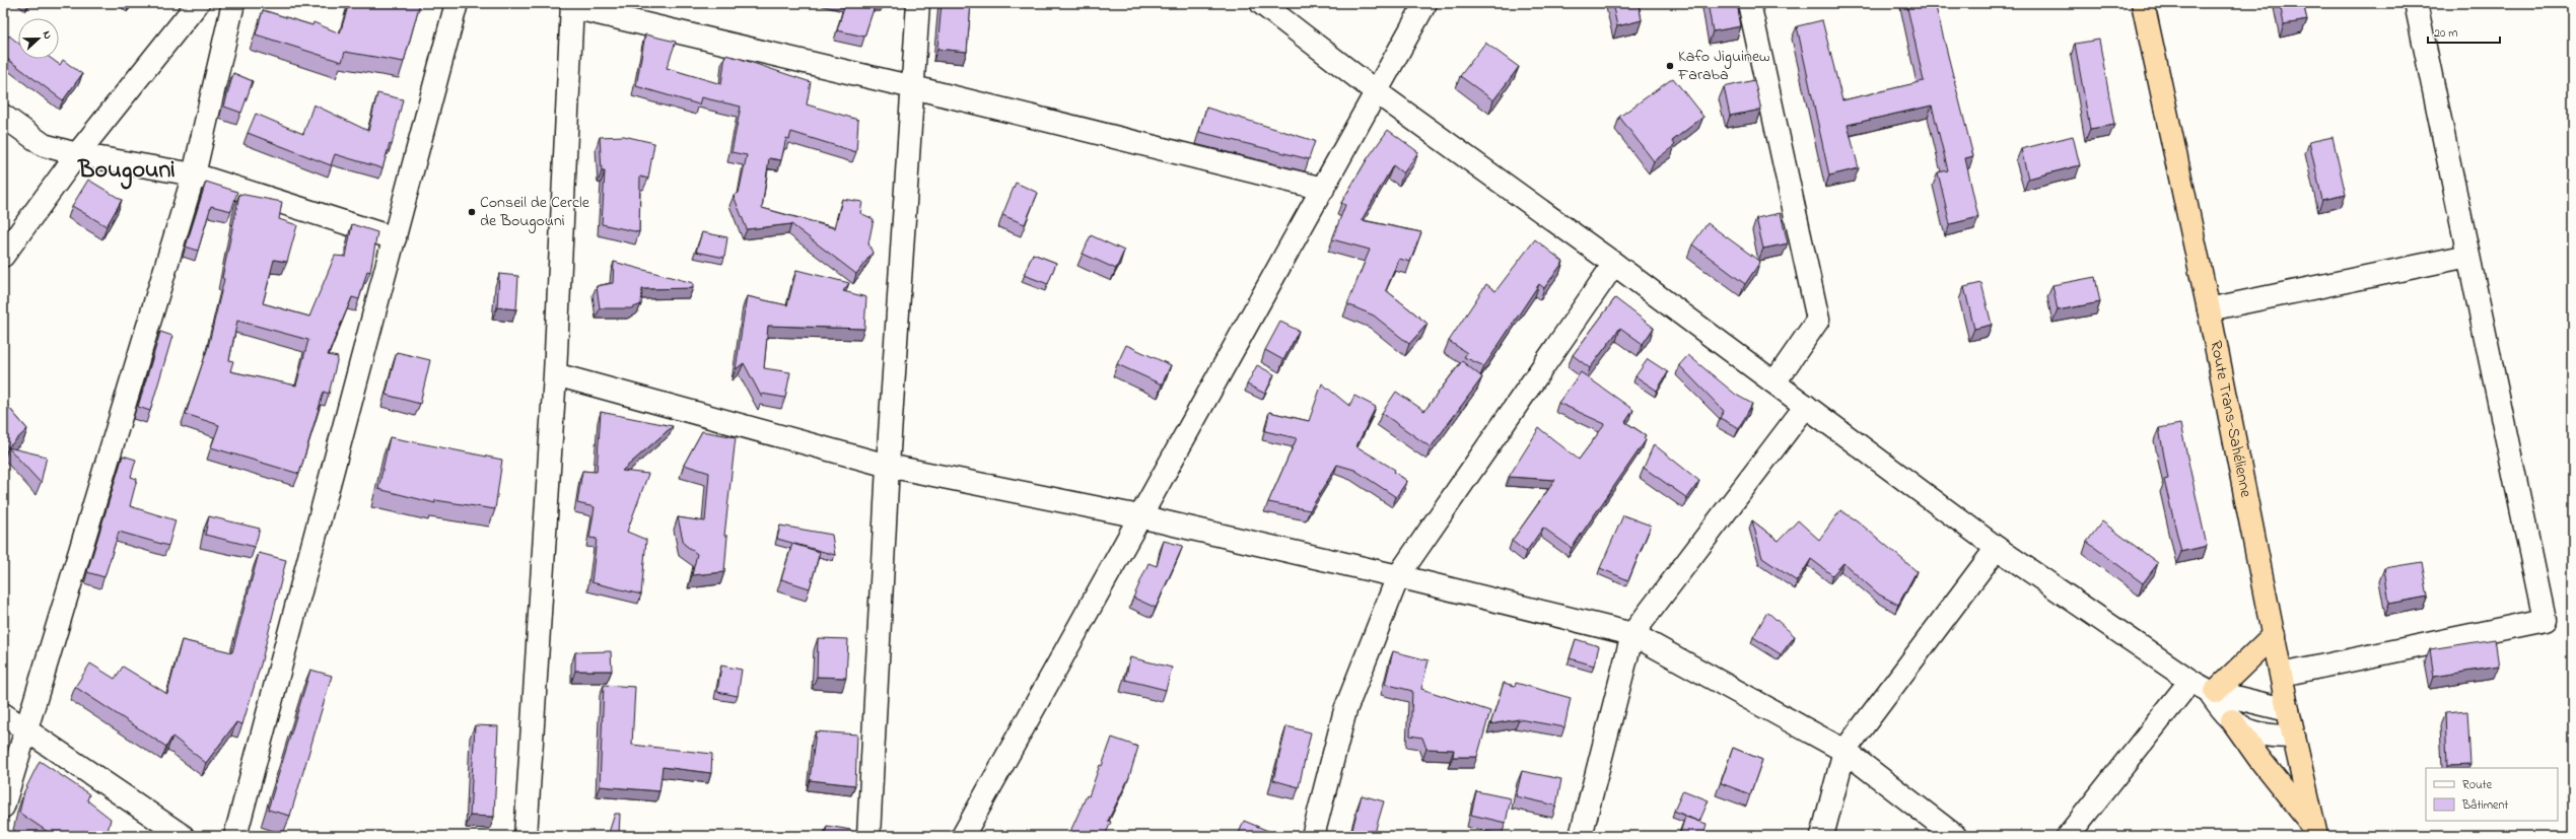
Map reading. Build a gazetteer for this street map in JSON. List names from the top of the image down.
{
  "streets": {
    "highway": ["Route Trans-Sahélienne"]
  },
  "districts": ["Bougouni"],
  "places": ["Kafo Jiguinew Faraba", "Conseil de Cercle de Bougouni"],
  "legend": ["Route", "Bâtiment"],
  "scale_bar": "20 m",
  "north": "right"
}
